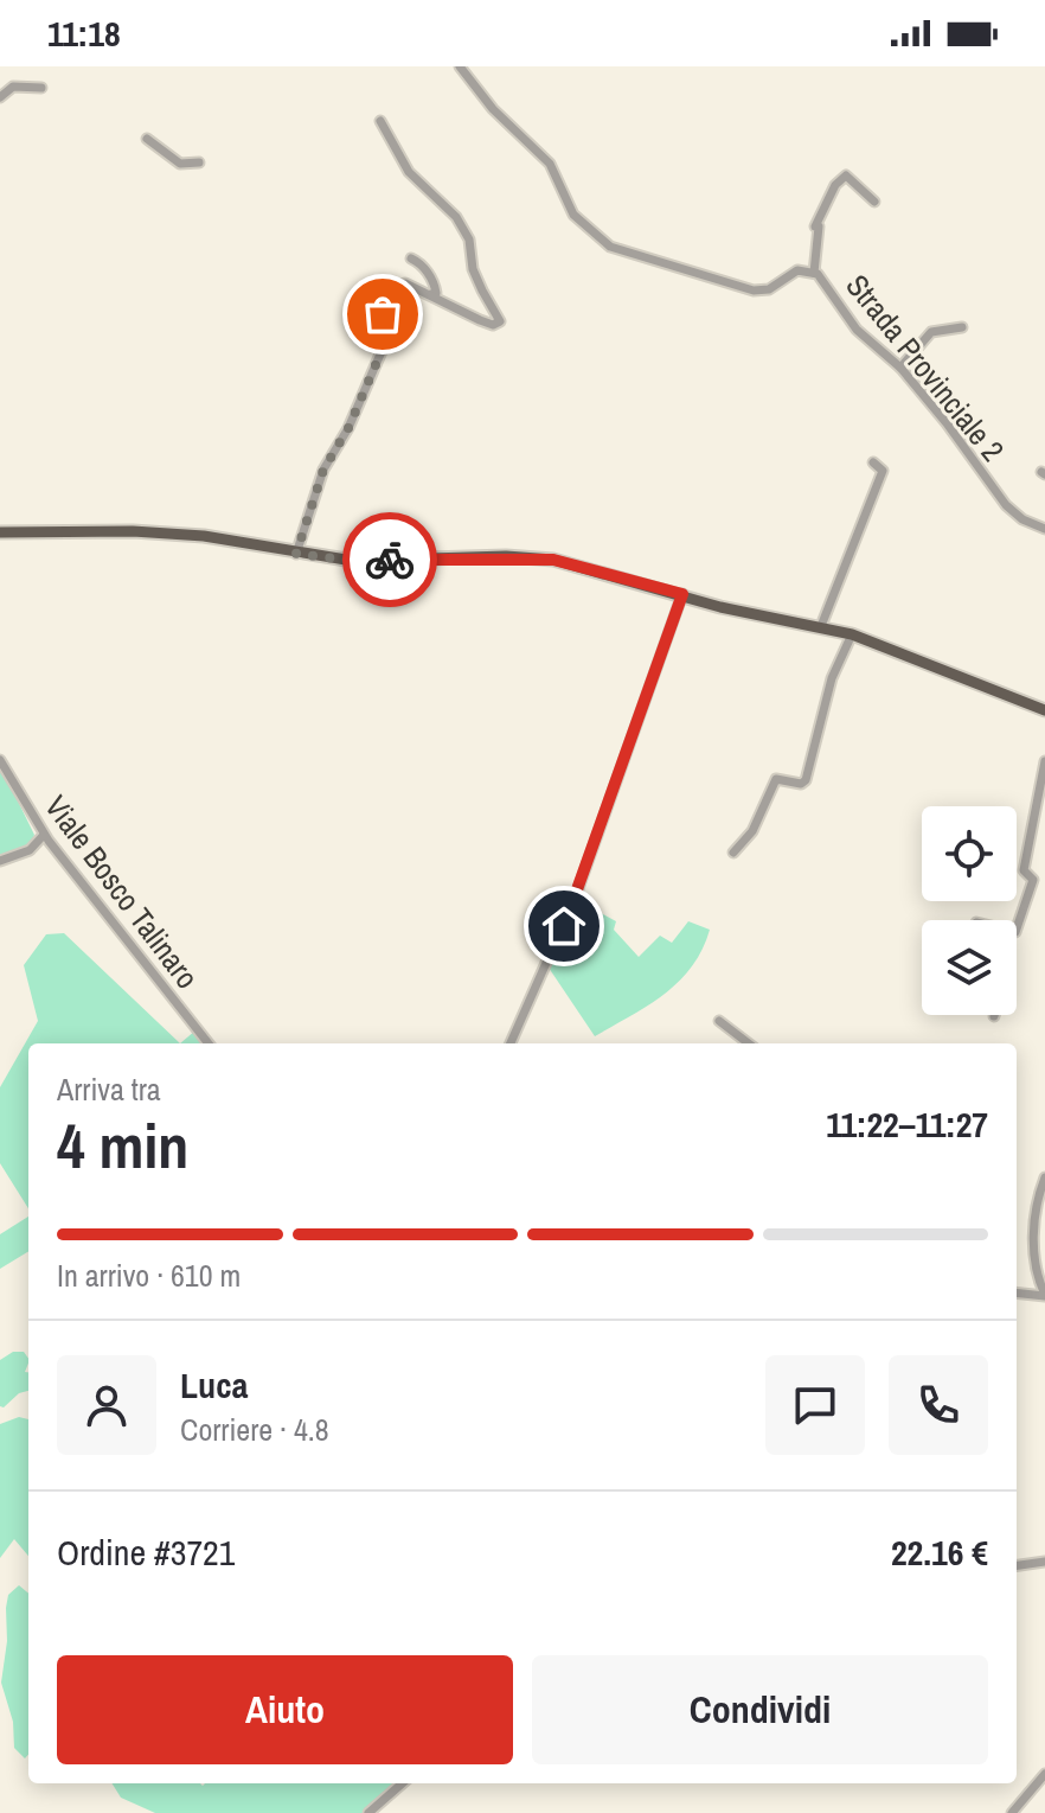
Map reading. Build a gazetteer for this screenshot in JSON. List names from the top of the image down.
{
  "streets": {
    "street": ["Strada Provinciale 2", "Viale Bosco Talinaro"]
  },
  "page": {
    "status": "11:18",
    "heading": ["4 min", "Arriva tra", "11:22–11:27"],
    "panel": [
      "Luca",
      "Corriere · 4.8",
      "Ordine #3721",
      "22.16 €"
    ],
    "bar": "In arrivo · 610 m",
    "buttons": ["Aiuto", "Condividi"]
  }
}
